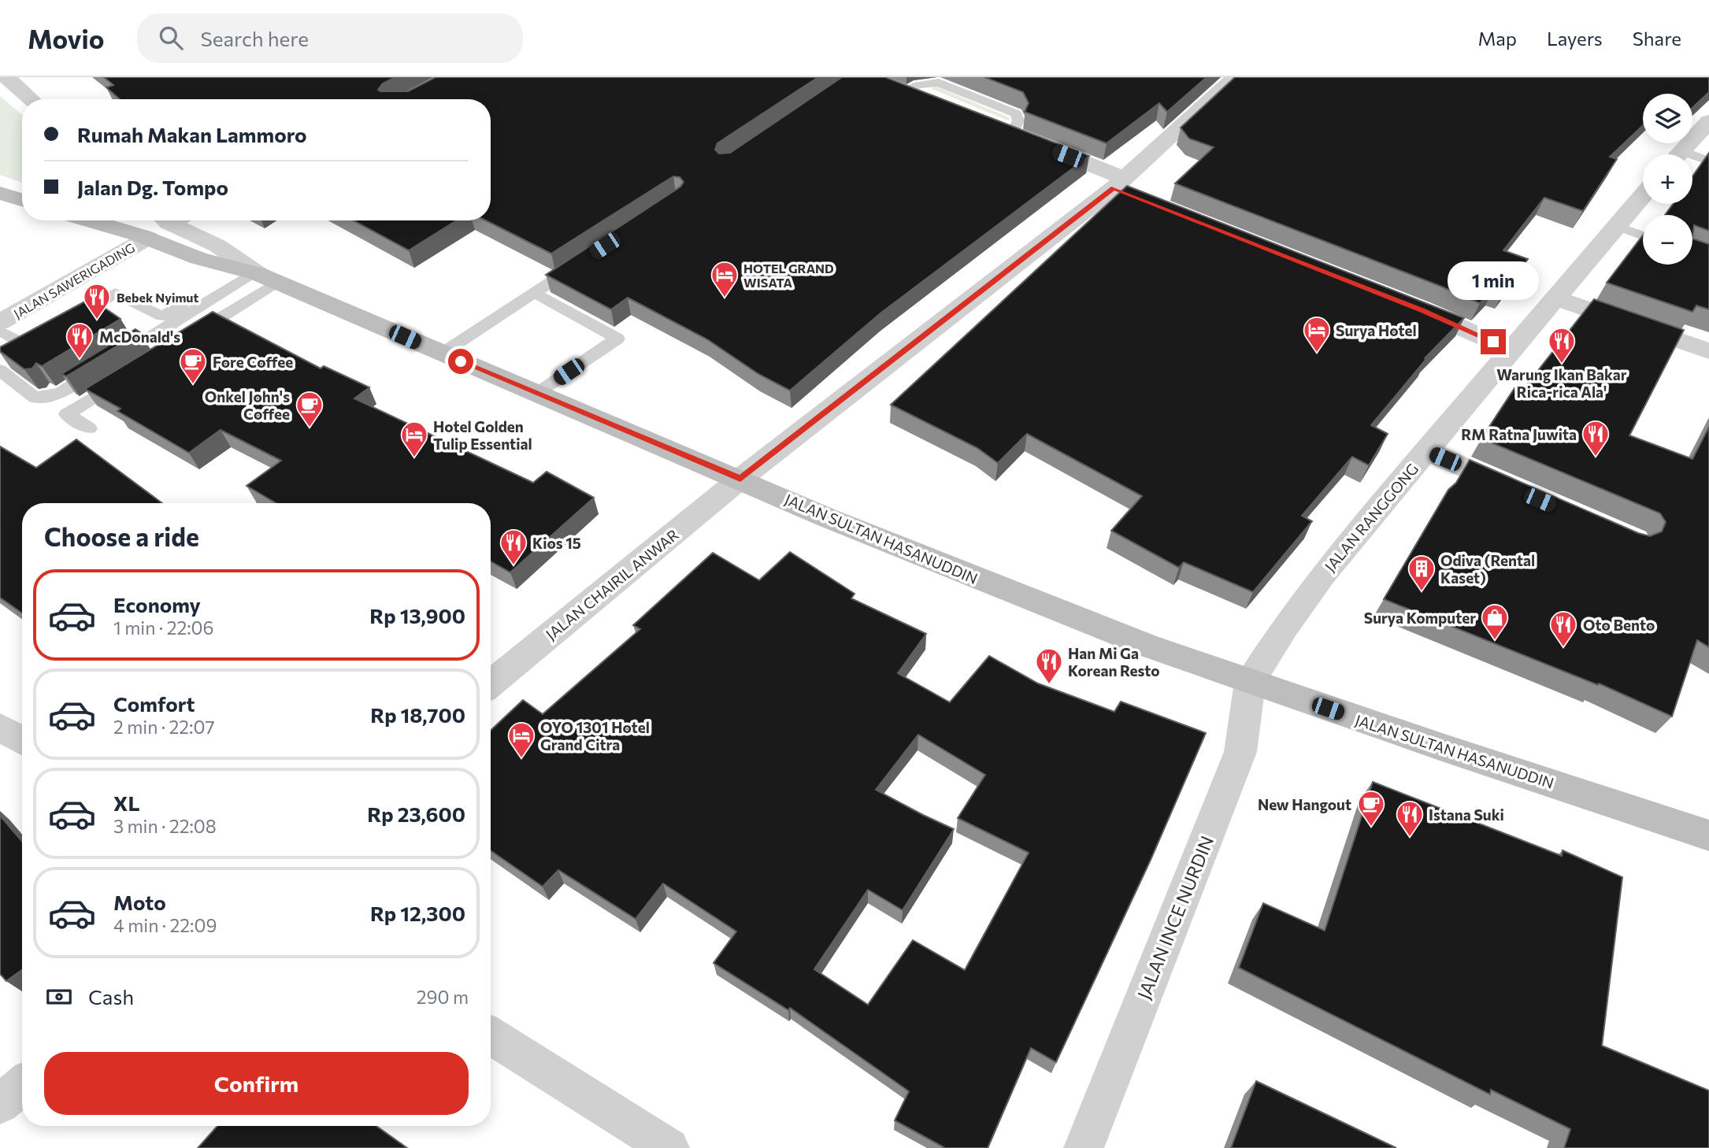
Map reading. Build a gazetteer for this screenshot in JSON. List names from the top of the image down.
{
  "streets": {
    "main road": ["JALAN SULTAN HASANUDDIN"],
    "street": [
      "JALAN SAWERIGADING",
      "JALAN RANGGONG",
      "JALAN CHAIRIL ANWAR",
      "JALAN INCE NURDIN"
    ]
  },
  "crossings": [
    ["JALAN SAWERIGADING", "JALAN SULTAN HASANUDDIN"],
    ["JALAN RANGGONG", "JALAN SULTAN HASANUDDIN"],
    ["JALAN RANGGONG", "JALAN INCE NURDIN"],
    ["JALAN SULTAN HASANUDDIN", "JALAN CHAIRIL ANWAR"],
    ["JALAN SULTAN HASANUDDIN", "JALAN INCE NURDIN"]
  ],
  "places": {
    "hotel": [
      "HOTEL GRAND WISATA",
      "Surya Hotel",
      "Hotel Golden Tulip Essential",
      "OYO 1301 Hotel Grand Citra"
    ],
    "restaurant": [
      "Bebek Nyimut",
      "McDonald's",
      "Warung Ikan Bakar Rica-rica Ala'",
      "RM Ratna Juwita",
      "Kios 15",
      "Oto Bento",
      "Han Mi Ga Korean Resto",
      "Istana Suki"
    ],
    "cafe": ["Fore Coffee", "Onkel John's Coffee", "New Hangout"],
    "building": ["Odiva (Rental Kaset)"],
    "shop": ["Surya Komputer"]
  },
  "page": {
    "header": "Movio",
    "search": "Search here",
    "nav": ["Map", "Layers", "Share"],
    "map_buttons": ["+", "−"],
    "banner": ["Rumah Makan Lammoro", "Jalan Dg. Tompo"],
    "bubble": "1 min",
    "heading": "Choose a ride",
    "list": [
      {
        "name": "Economy",
        "note": "1 min · 22:06",
        "value": "Rp 13,900"
      },
      {
        "name": "Comfort",
        "note": "2 min · 22:07",
        "value": "Rp 18,700"
      },
      {
        "name": "XL",
        "note": "3 min · 22:08",
        "value": "Rp 23,600"
      },
      {
        "name": "Moto",
        "note": "4 min · 22:09",
        "value": "Rp 12,300"
      }
    ],
    "pay": ["Cash", "290 m"],
    "buttons": "Confirm"
  }
}
